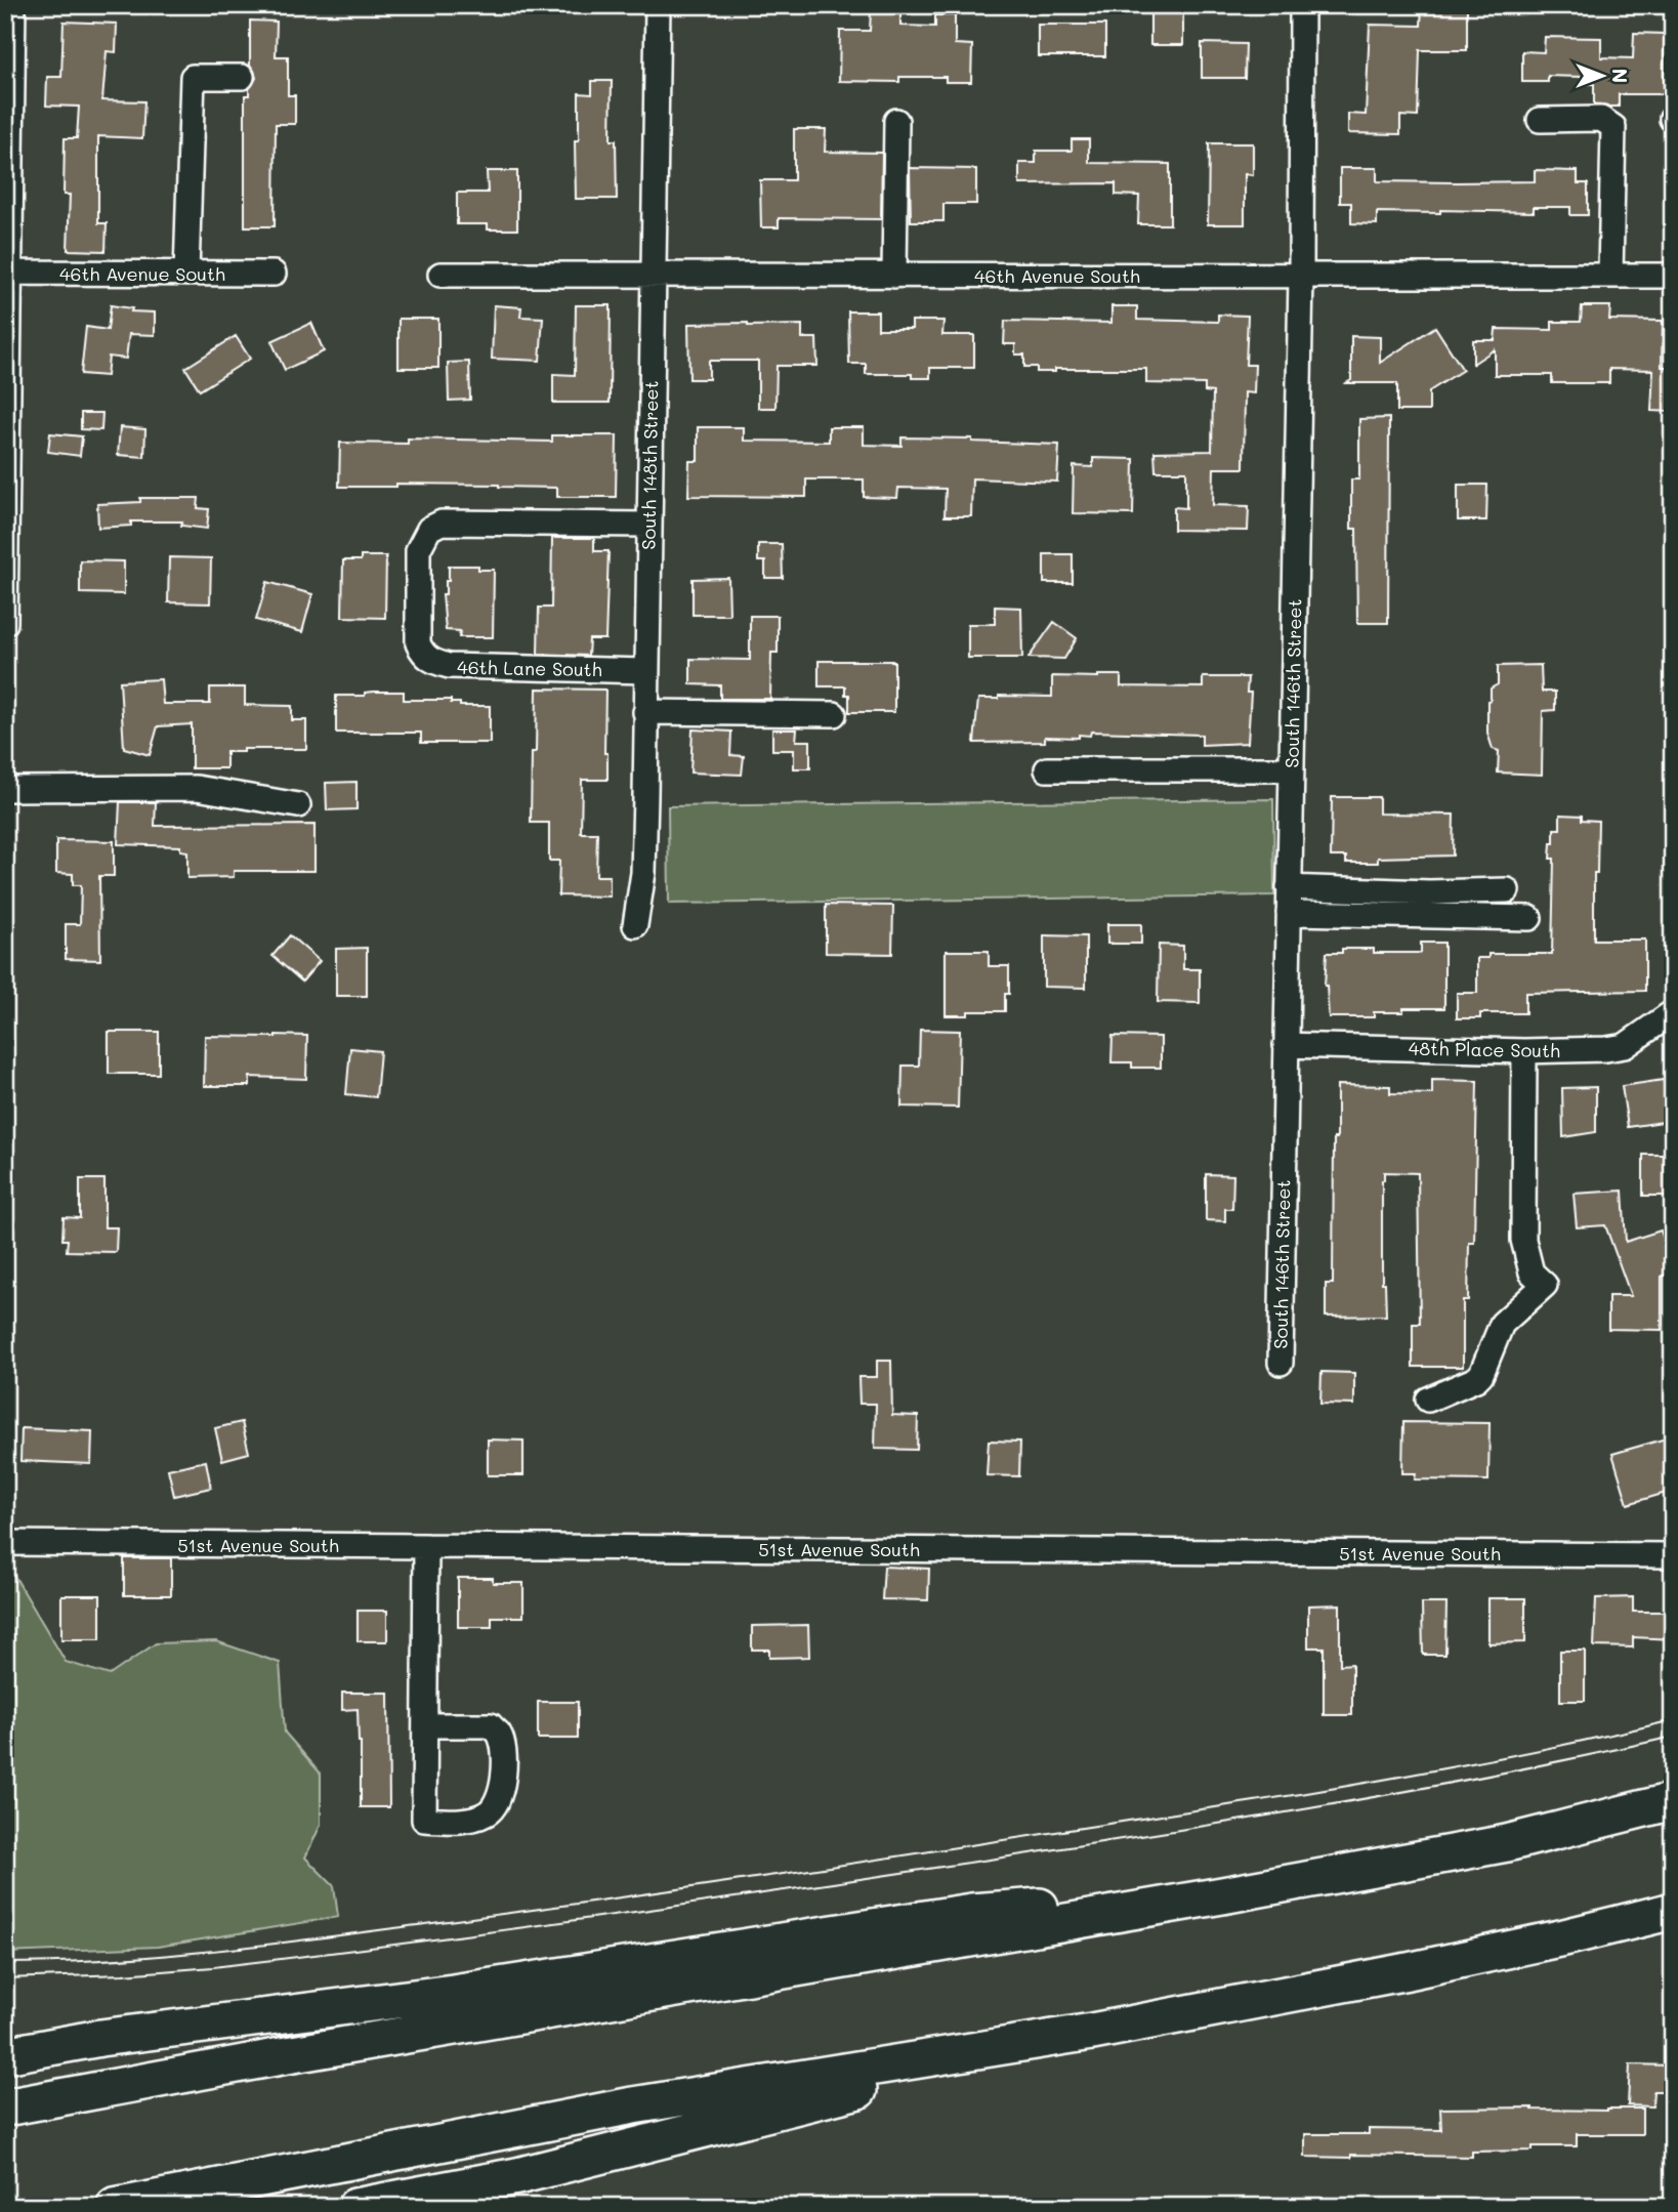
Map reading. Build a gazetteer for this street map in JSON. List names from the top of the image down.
{
  "streets": {
    "street": [
      "46th Avenue South",
      "South 148th Street",
      "46th Lane South",
      "South 146th Street",
      "48th Place South",
      "51st Avenue South"
    ]
  },
  "crossings": [
    ["46th Avenue South", "South 148th Street"],
    ["46th Avenue South", "South 146th Street"],
    ["South 148th Street", "46th Lane South"],
    ["South 146th Street", "48th Place South"]
  ],
  "north": "right"
}
